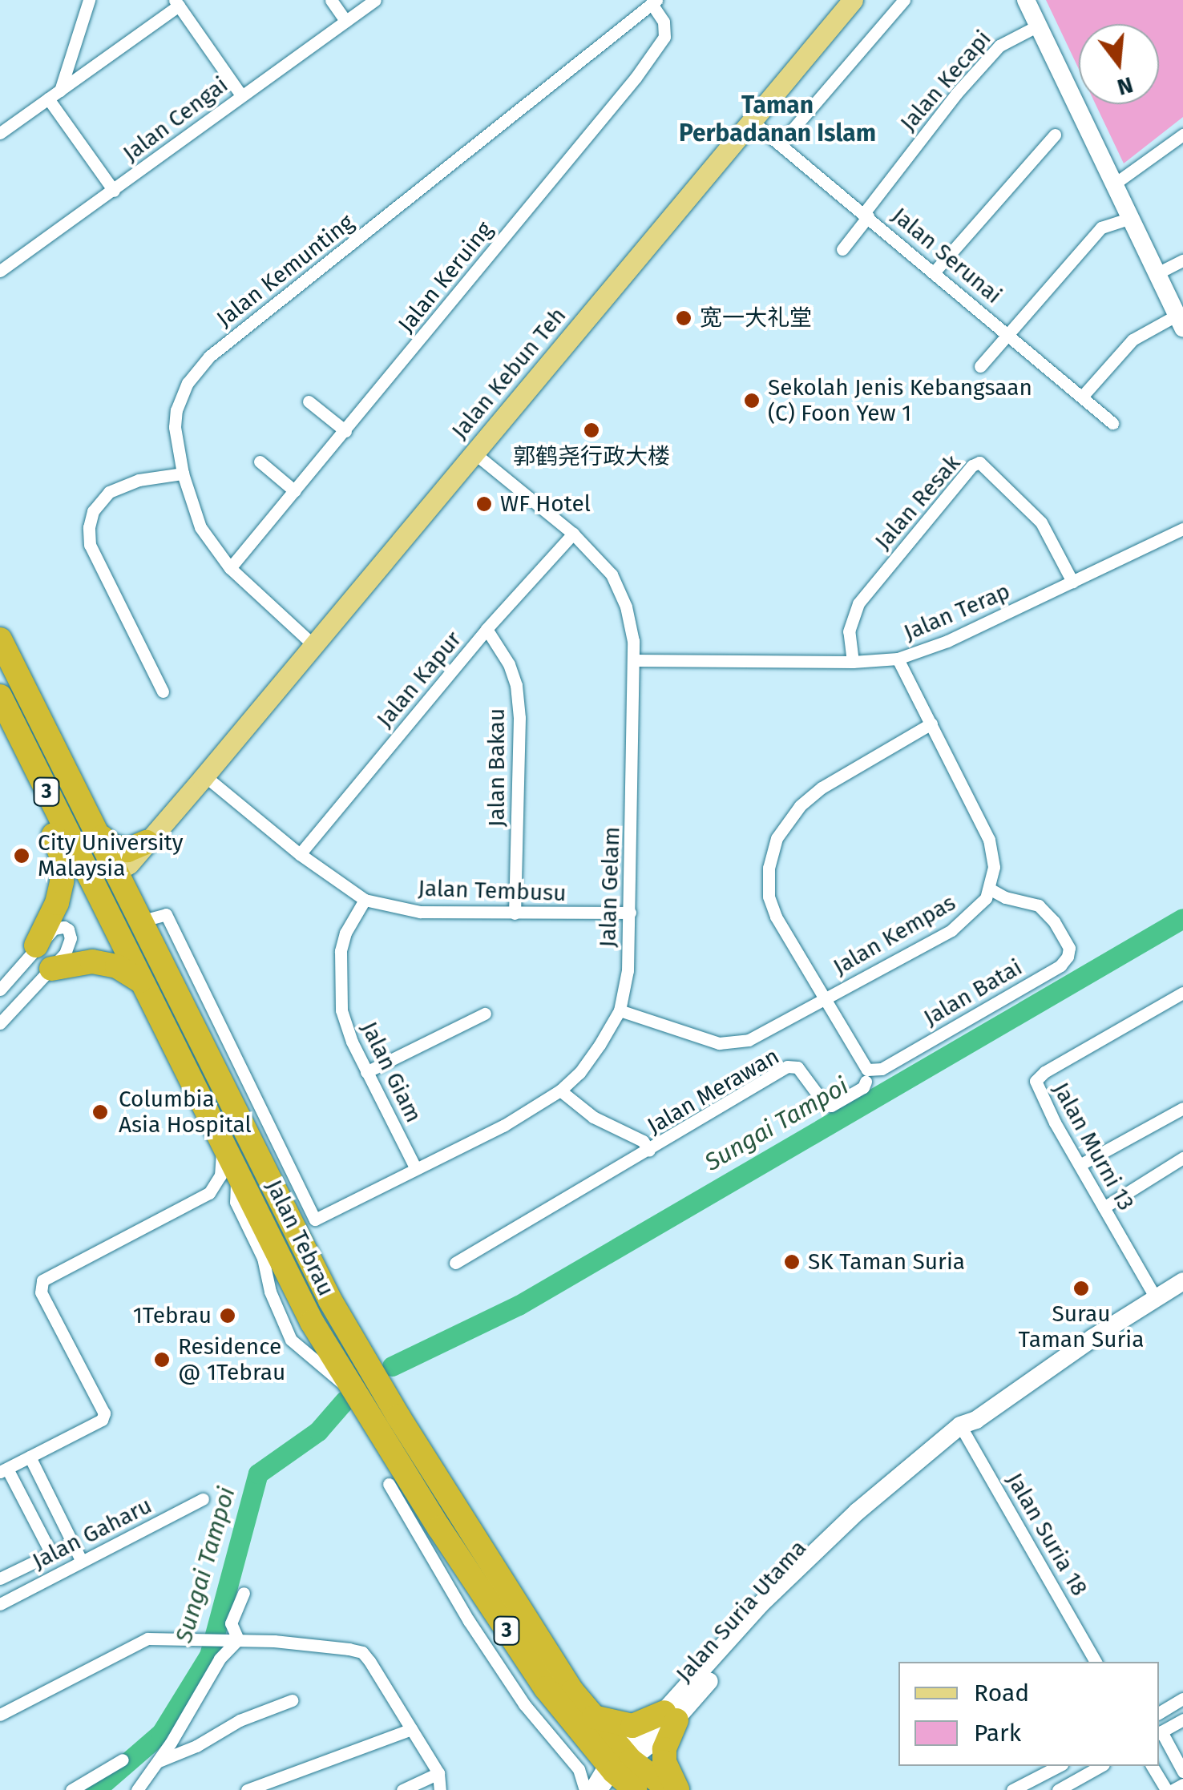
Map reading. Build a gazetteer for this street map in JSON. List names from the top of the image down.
{
  "streets": {
    "highway": ["3", "Jalan Tebrau"],
    "main road": ["Jalan Kebun Teh", "Jalan Suria Utama"],
    "street": [
      "Jalan Kecapi",
      "Jalan Cengai",
      "Jalan Serunai",
      "Jalan Kemunting",
      "Jalan Keruing",
      "Jalan Resak",
      "Jalan Terap",
      "Jalan Kapur",
      "Jalan Bakau",
      "Jalan Gelam",
      "Jalan Tembusu",
      "Jalan Kempas",
      "Jalan Batai",
      "Jalan Giam",
      "Jalan Merawan",
      "Jalan Murni 13",
      "Jalan Gaharu",
      "Jalan Suria 18"
    ]
  },
  "crossings": [
    ["Jalan Kecapi", "Jalan Serunai"],
    ["Jalan Serunai", "Jalan Kebun Teh"],
    ["Jalan Kemunting", "Jalan Keruing"],
    ["Jalan Kemunting", "Jalan Kebun Teh"],
    ["Jalan Kebun Teh", "Jalan Gelam"],
    ["Jalan Kebun Teh", "Jalan Tembusu"],
    ["Jalan Kebun Teh", "Jalan Tebrau"],
    ["Jalan Resak", "Jalan Terap"],
    ["Jalan Terap", "Jalan Gelam"],
    ["Jalan Kapur", "Jalan Bakau"],
    ["Jalan Kapur", "Jalan Gelam"],
    ["Jalan Kapur", "Jalan Tembusu"],
    ["Jalan Bakau", "Jalan Tembusu"],
    ["Jalan Gelam", "Jalan Tembusu"],
    ["Jalan Gelam", "Jalan Kempas"],
    ["Jalan Gelam", "Jalan Giam"],
    ["Jalan Gelam", "Jalan Merawan"],
    ["Jalan Gelam", "Jalan Tebrau"],
    ["Jalan Tembusu", "Jalan Giam"],
    ["Jalan Kempas", "Jalan Batai"],
    ["Jalan Murni 13", "Jalan Suria Utama"],
    ["Jalan Tebrau", "Jalan Suria Utama"],
    ["Jalan Suria 18", "Jalan Suria Utama"]
  ],
  "districts": ["Taman Perbadanan Islam"],
  "water": ["Sungai Tampoi"],
  "places": [
    "宽一大礼堂",
    "Sekolah Jenis Kebangsaan (C) Foon Yew 1",
    "郭鹤尧行政大楼",
    "WF Hotel",
    "City University Malaysia",
    "Columbia Asia Hospital",
    "SK Taman Suria",
    "Surau Taman Suria",
    "1Tebrau",
    "Residence @ 1Tebrau"
  ],
  "legend": ["Road", "Park"],
  "north": "bottom"
}
